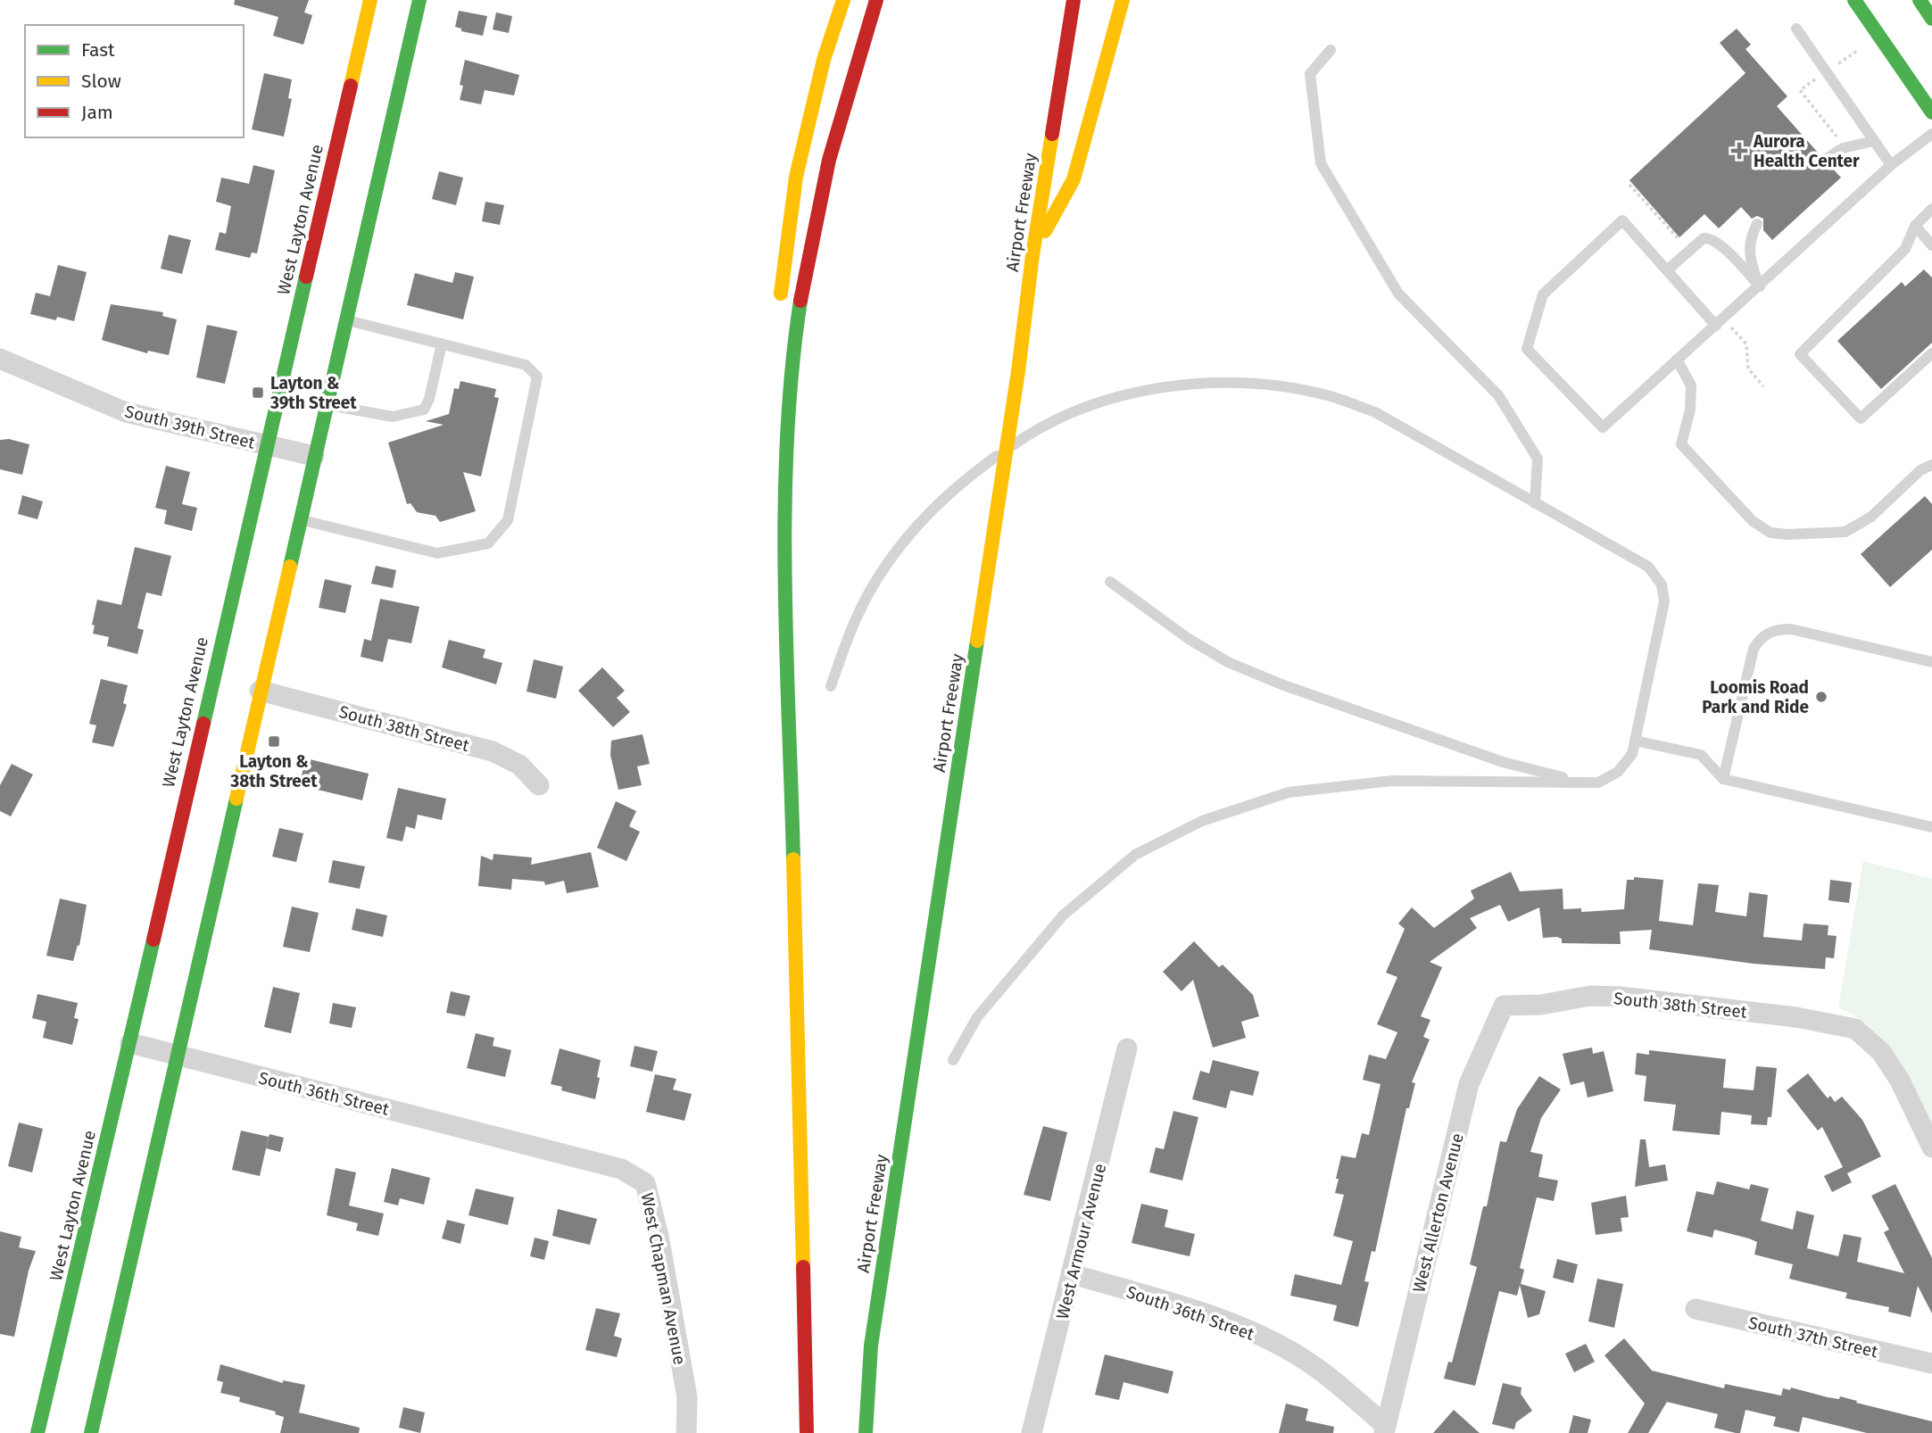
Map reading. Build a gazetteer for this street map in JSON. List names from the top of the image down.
{
  "streets": {
    "main road": ["Airport Freeway", "West Layton Avenue"],
    "street": [
      "South 39th Street",
      "South 38th Street",
      "South 36th Street",
      "West Allerton Avenue",
      "West Armour Avenue",
      "West Chapman Avenue",
      "South 37th Street"
    ]
  },
  "crossings": [
    ["West Layton Avenue", "South 39th Street"],
    ["West Layton Avenue", "South 36th Street"],
    ["South 38th Street", "West Allerton Avenue"],
    ["South 36th Street", "West Allerton Avenue"],
    ["South 36th Street", "West Armour Avenue"],
    ["South 36th Street", "West Chapman Avenue"]
  ],
  "places": {
    "health": ["Aurora Health Center"],
    "transit": ["Layton & 39th Street", "Layton & 38th Street"],
    "other": ["Loomis Road Park and Ride"]
  },
  "legend": ["Fast", "Slow", "Jam"]
}
